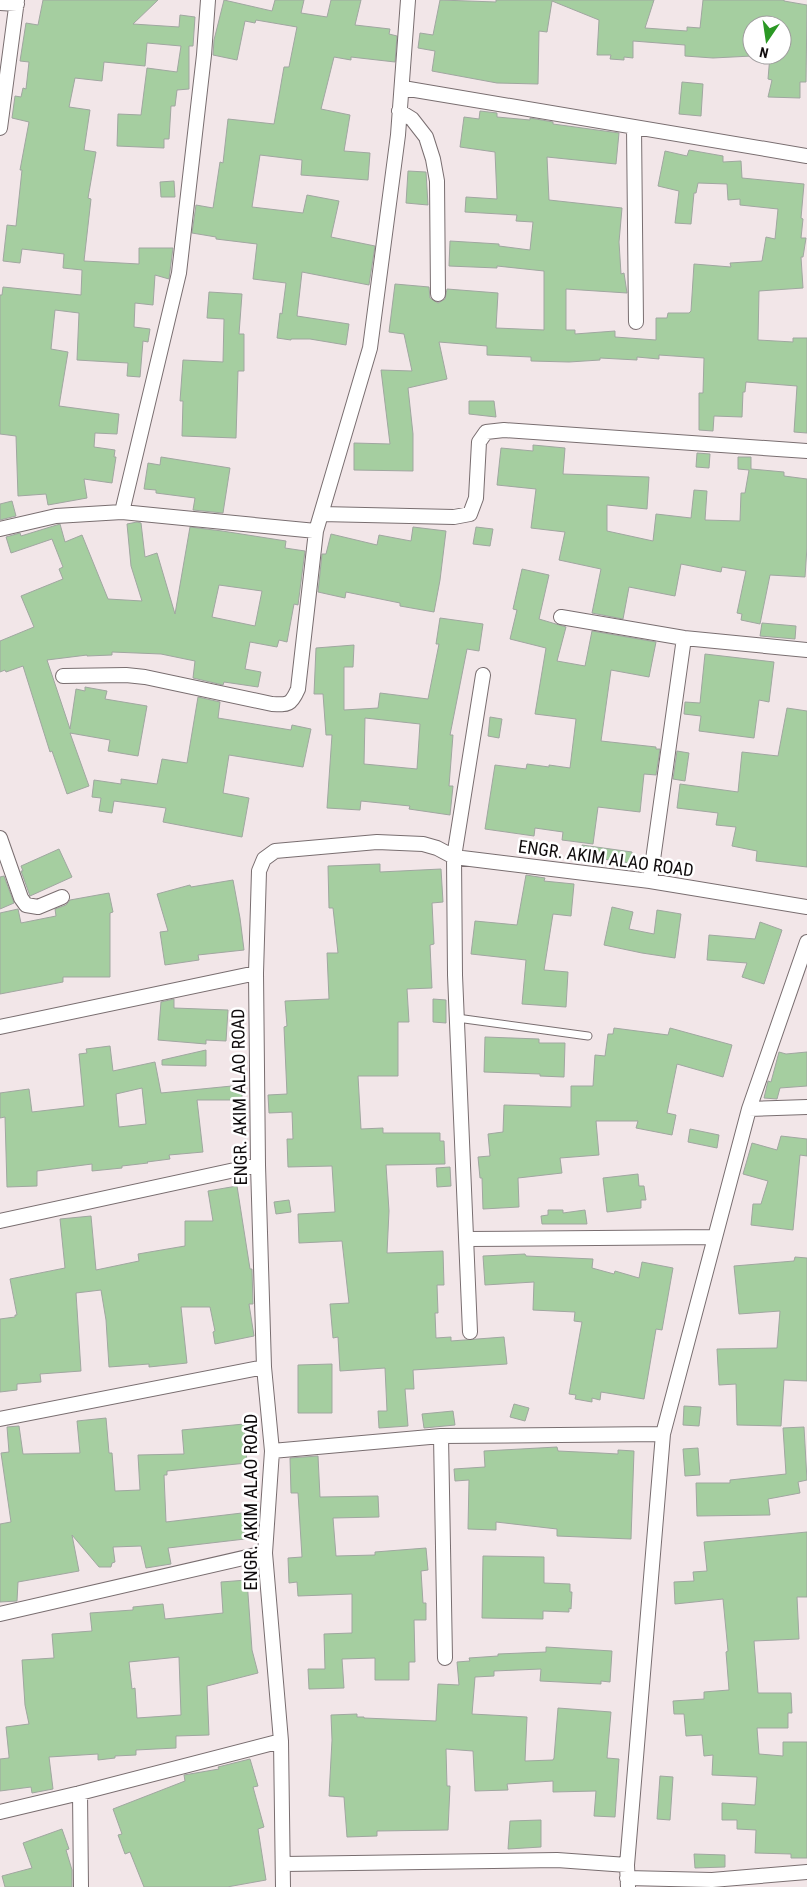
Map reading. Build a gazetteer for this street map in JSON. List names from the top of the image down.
{
  "streets": {
    "street": ["ENGR. AKIM ALAO ROAD"]
  },
  "north": "bottom"
}
